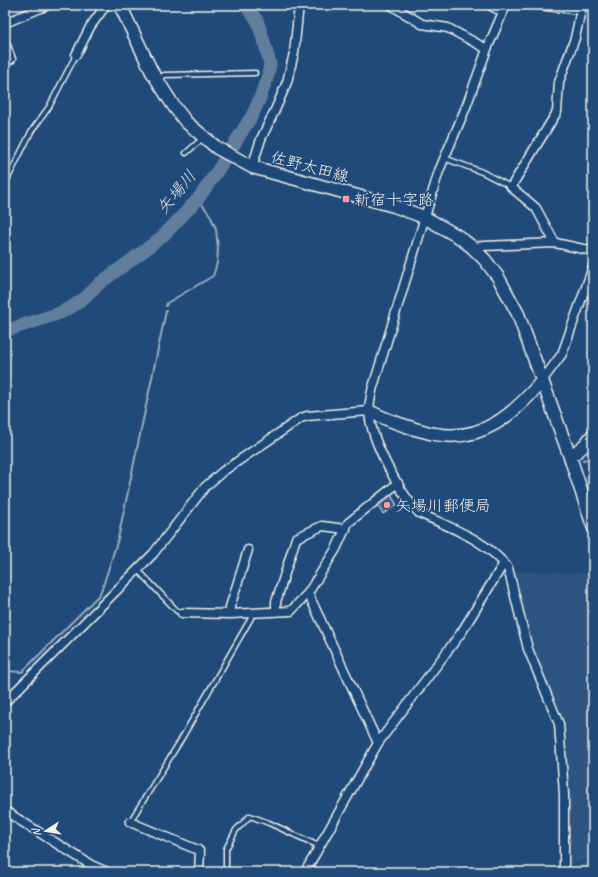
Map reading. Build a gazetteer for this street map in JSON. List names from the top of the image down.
{
  "streets": {
    "main road": ["佐野太田線"]
  },
  "water": ["矢場川"],
  "places": {
    "transit": ["新宿十字路"],
    "other": ["矢場川郵便局"]
  },
  "north": "left"
}
